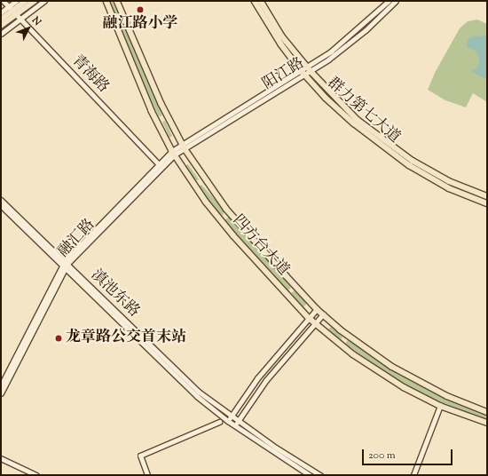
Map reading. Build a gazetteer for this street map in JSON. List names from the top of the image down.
{
  "streets": {
    "main road": ["群力第七大道", "四方台大道"],
    "street": [
      "青海路",
      "阳江路",
      "融汇路",
      "滇池东路"
    ]
  },
  "crossings": [
    ["青海路", "融汇路"],
    ["阳江路", "群力第七大道"],
    ["阳江路", "融汇路"],
    ["阳江路", "四方台大道"],
    ["融汇路", "四方台大道"],
    ["融汇路", "滇池东路"]
  ],
  "places": ["融江路小学", "龙章路公交首末站"],
  "scale_bar": "200 m",
  "north": "top right"
}
